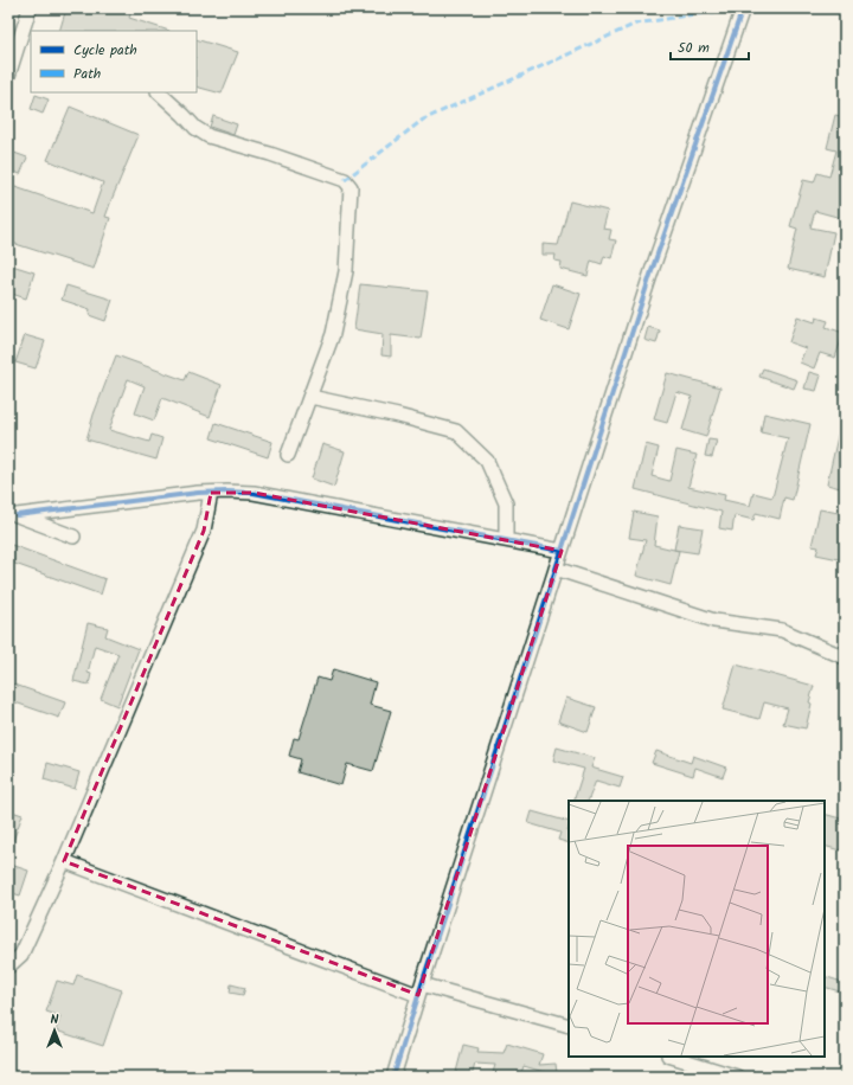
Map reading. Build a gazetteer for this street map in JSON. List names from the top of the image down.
{
  "legend": ["Cycle path", "Path"],
  "scale_bar": "50 m",
  "north": "top"
}
